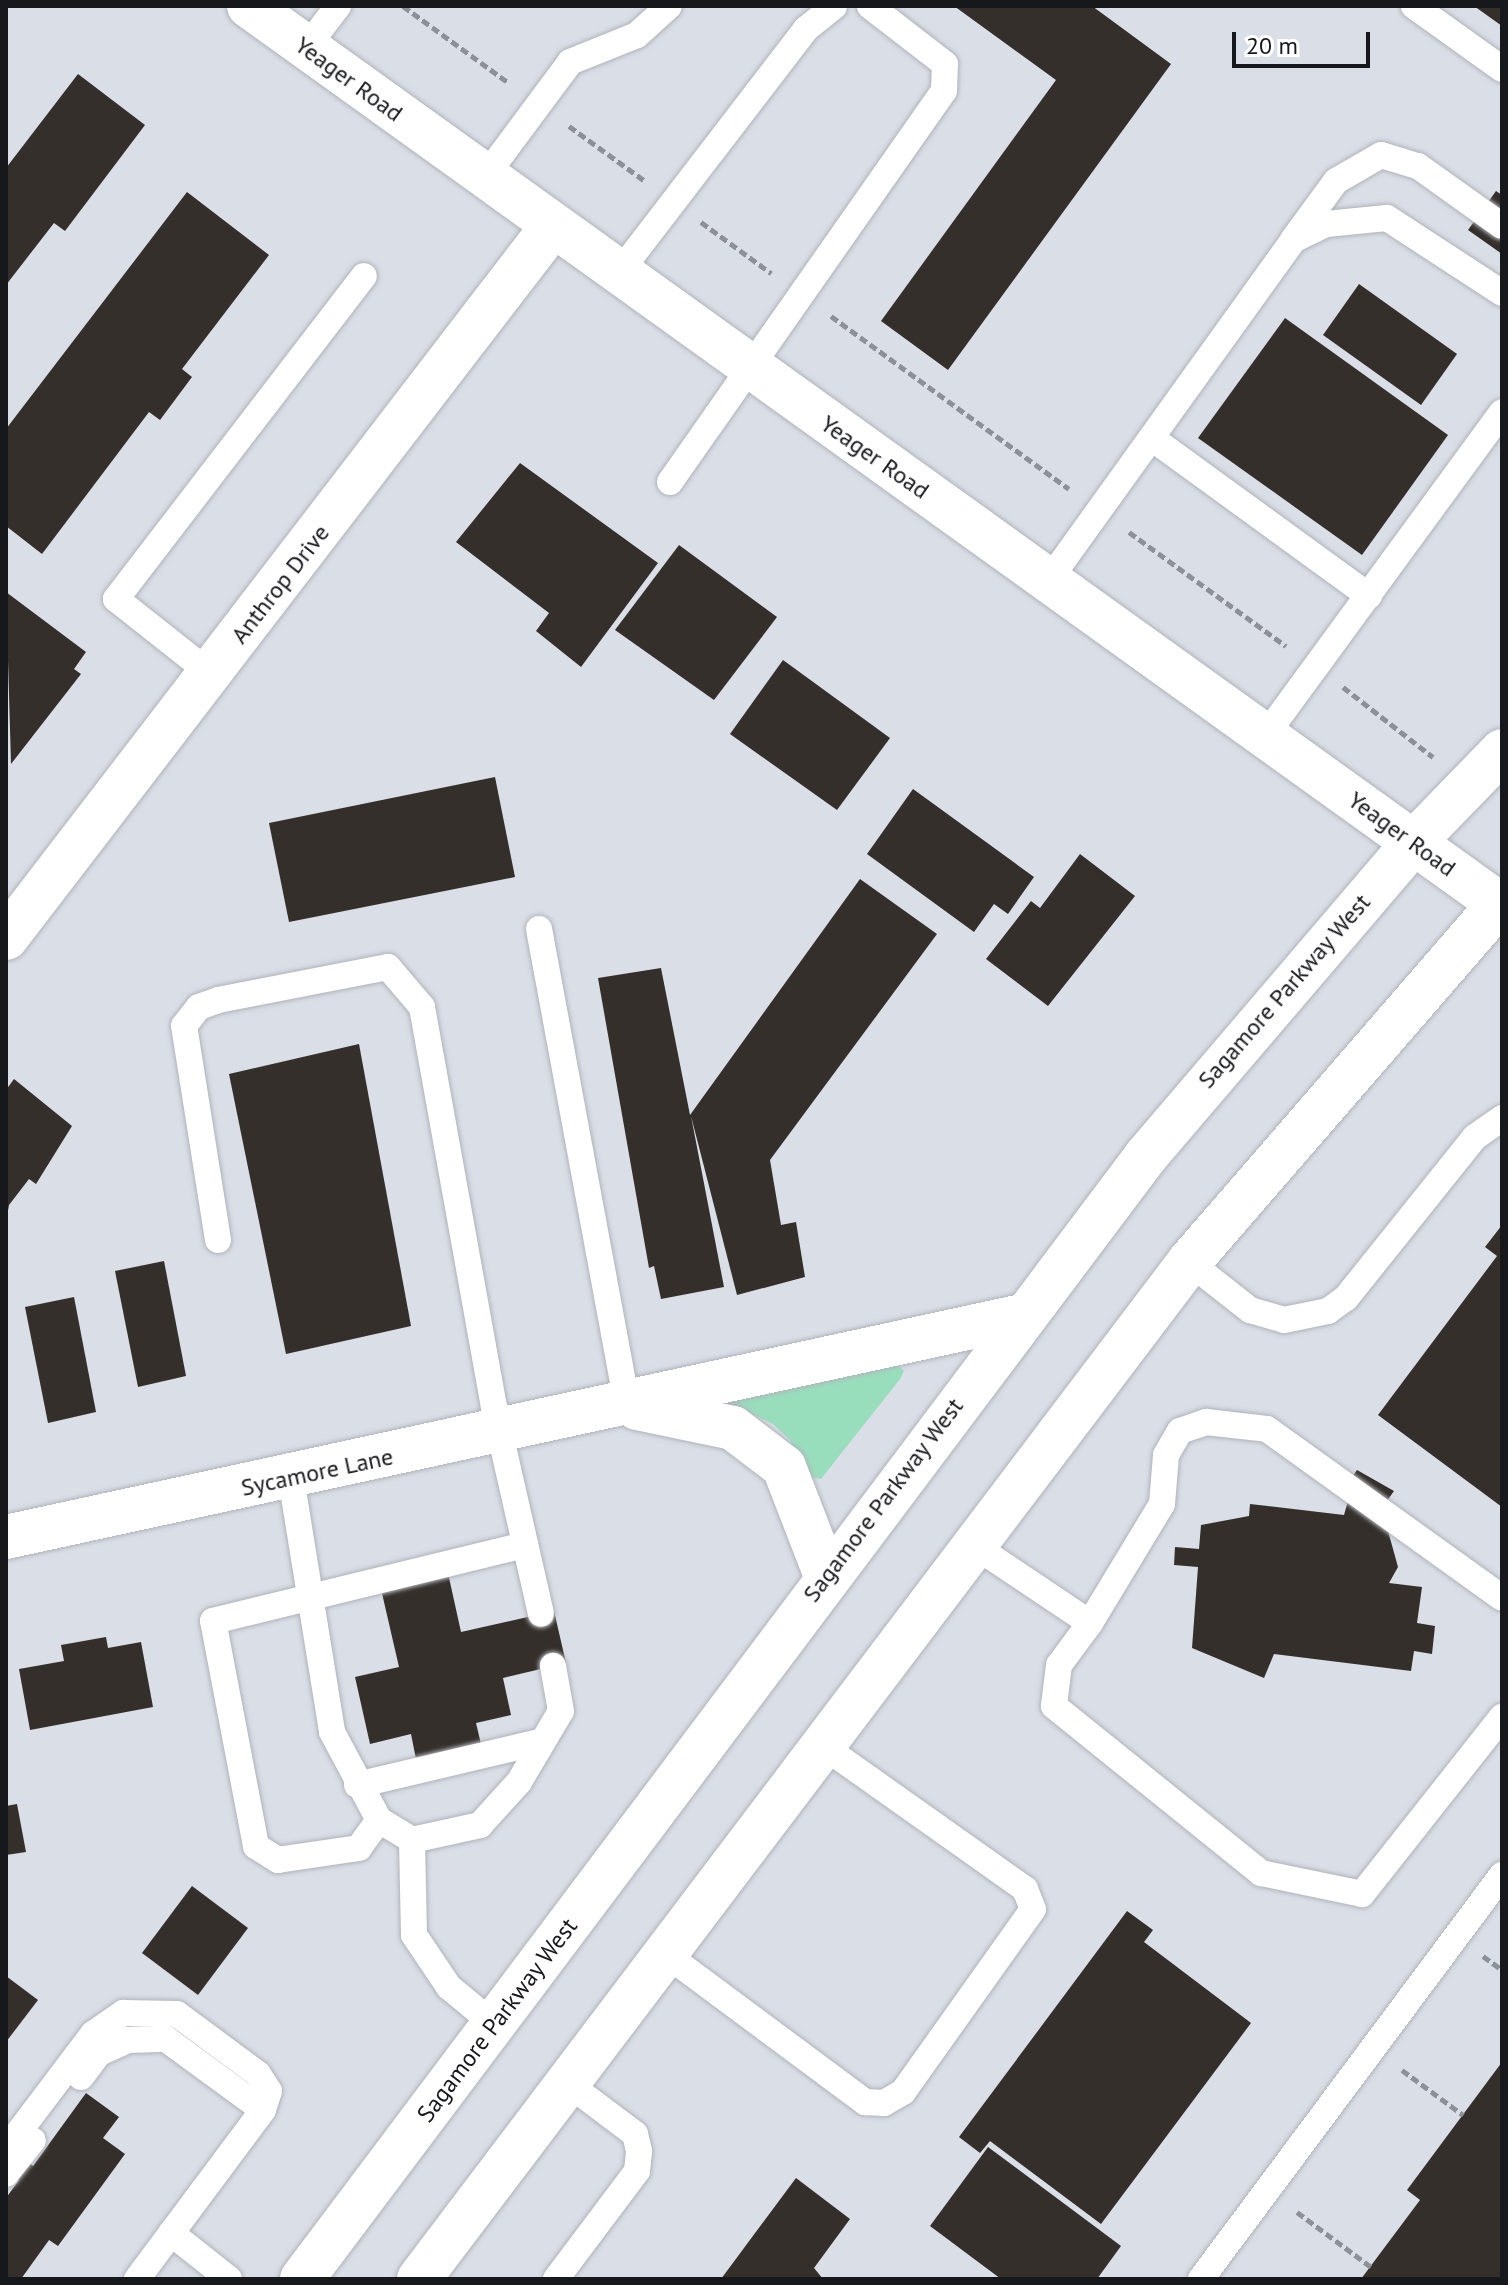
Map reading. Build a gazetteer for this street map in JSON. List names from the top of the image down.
{
  "streets": {
    "main road": [
      "Yeager Road",
      "Anthrop Drive",
      "Sagamore Parkway West",
      "Sycamore Lane"
    ]
  },
  "crossings": [
    ["Yeager Road", "Anthrop Drive"],
    ["Yeager Road", "Sagamore Parkway West"],
    ["Sagamore Parkway West", "Sycamore Lane"]
  ],
  "scale_bar": "20 m"
}
